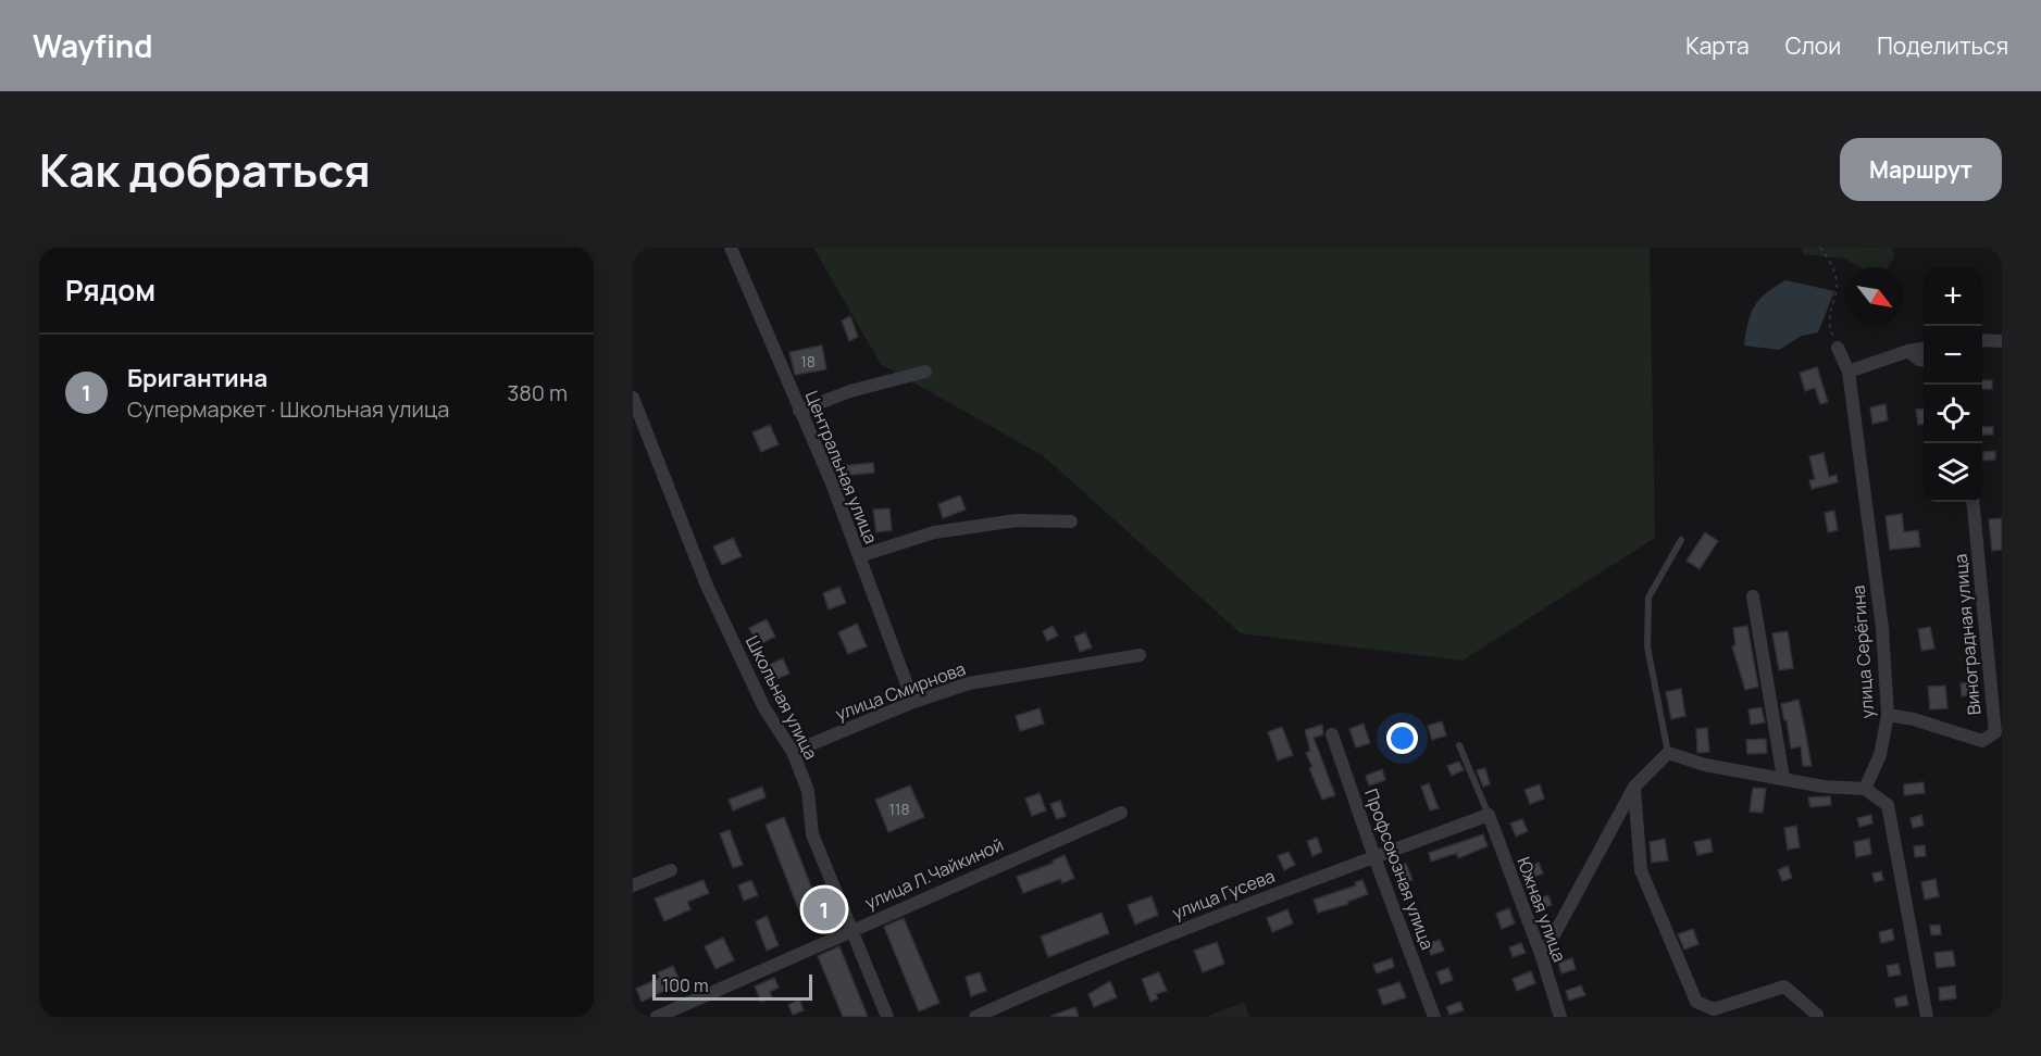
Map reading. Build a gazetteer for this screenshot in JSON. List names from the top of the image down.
{
  "streets": {
    "street": [
      "Центральная улица",
      "Виноградная улица",
      "улица Серёгина",
      "улица Смирнова",
      "Школьная улица",
      "Профсоюзная улица",
      "улица Л.Чайкиной",
      "улица Гусева",
      "Южная улица"
    ]
  },
  "crossings": [
    ["Центральная улица", "улица Смирнова"],
    ["Виноградная улица", "улица Серёгина"],
    ["улица Смирнова", "Школьная улица"],
    ["Школьная улица", "улица Л.Чайкиной"],
    ["Профсоюзная улица", "улица Гусева"],
    ["улица Гусева", "Южная улица"]
  ],
  "house_numbers": ["18", "118"],
  "scale_bar": "100 m",
  "north": "bottom right",
  "page": {
    "header": "Wayfind",
    "nav": ["Карта", "Слои", "Поделиться"],
    "title": "Как добраться",
    "buttons": "Маршрут",
    "heading": "Рядом",
    "map_buttons": ["+", "−"],
    "list": [
      {
        "mark": "1",
        "name": "Бригантина",
        "note": "Супермаркет · Школьная улица",
        "value": "380 m"
      }
    ],
    "pins": "1",
    "scale": "100 m"
  }
}
